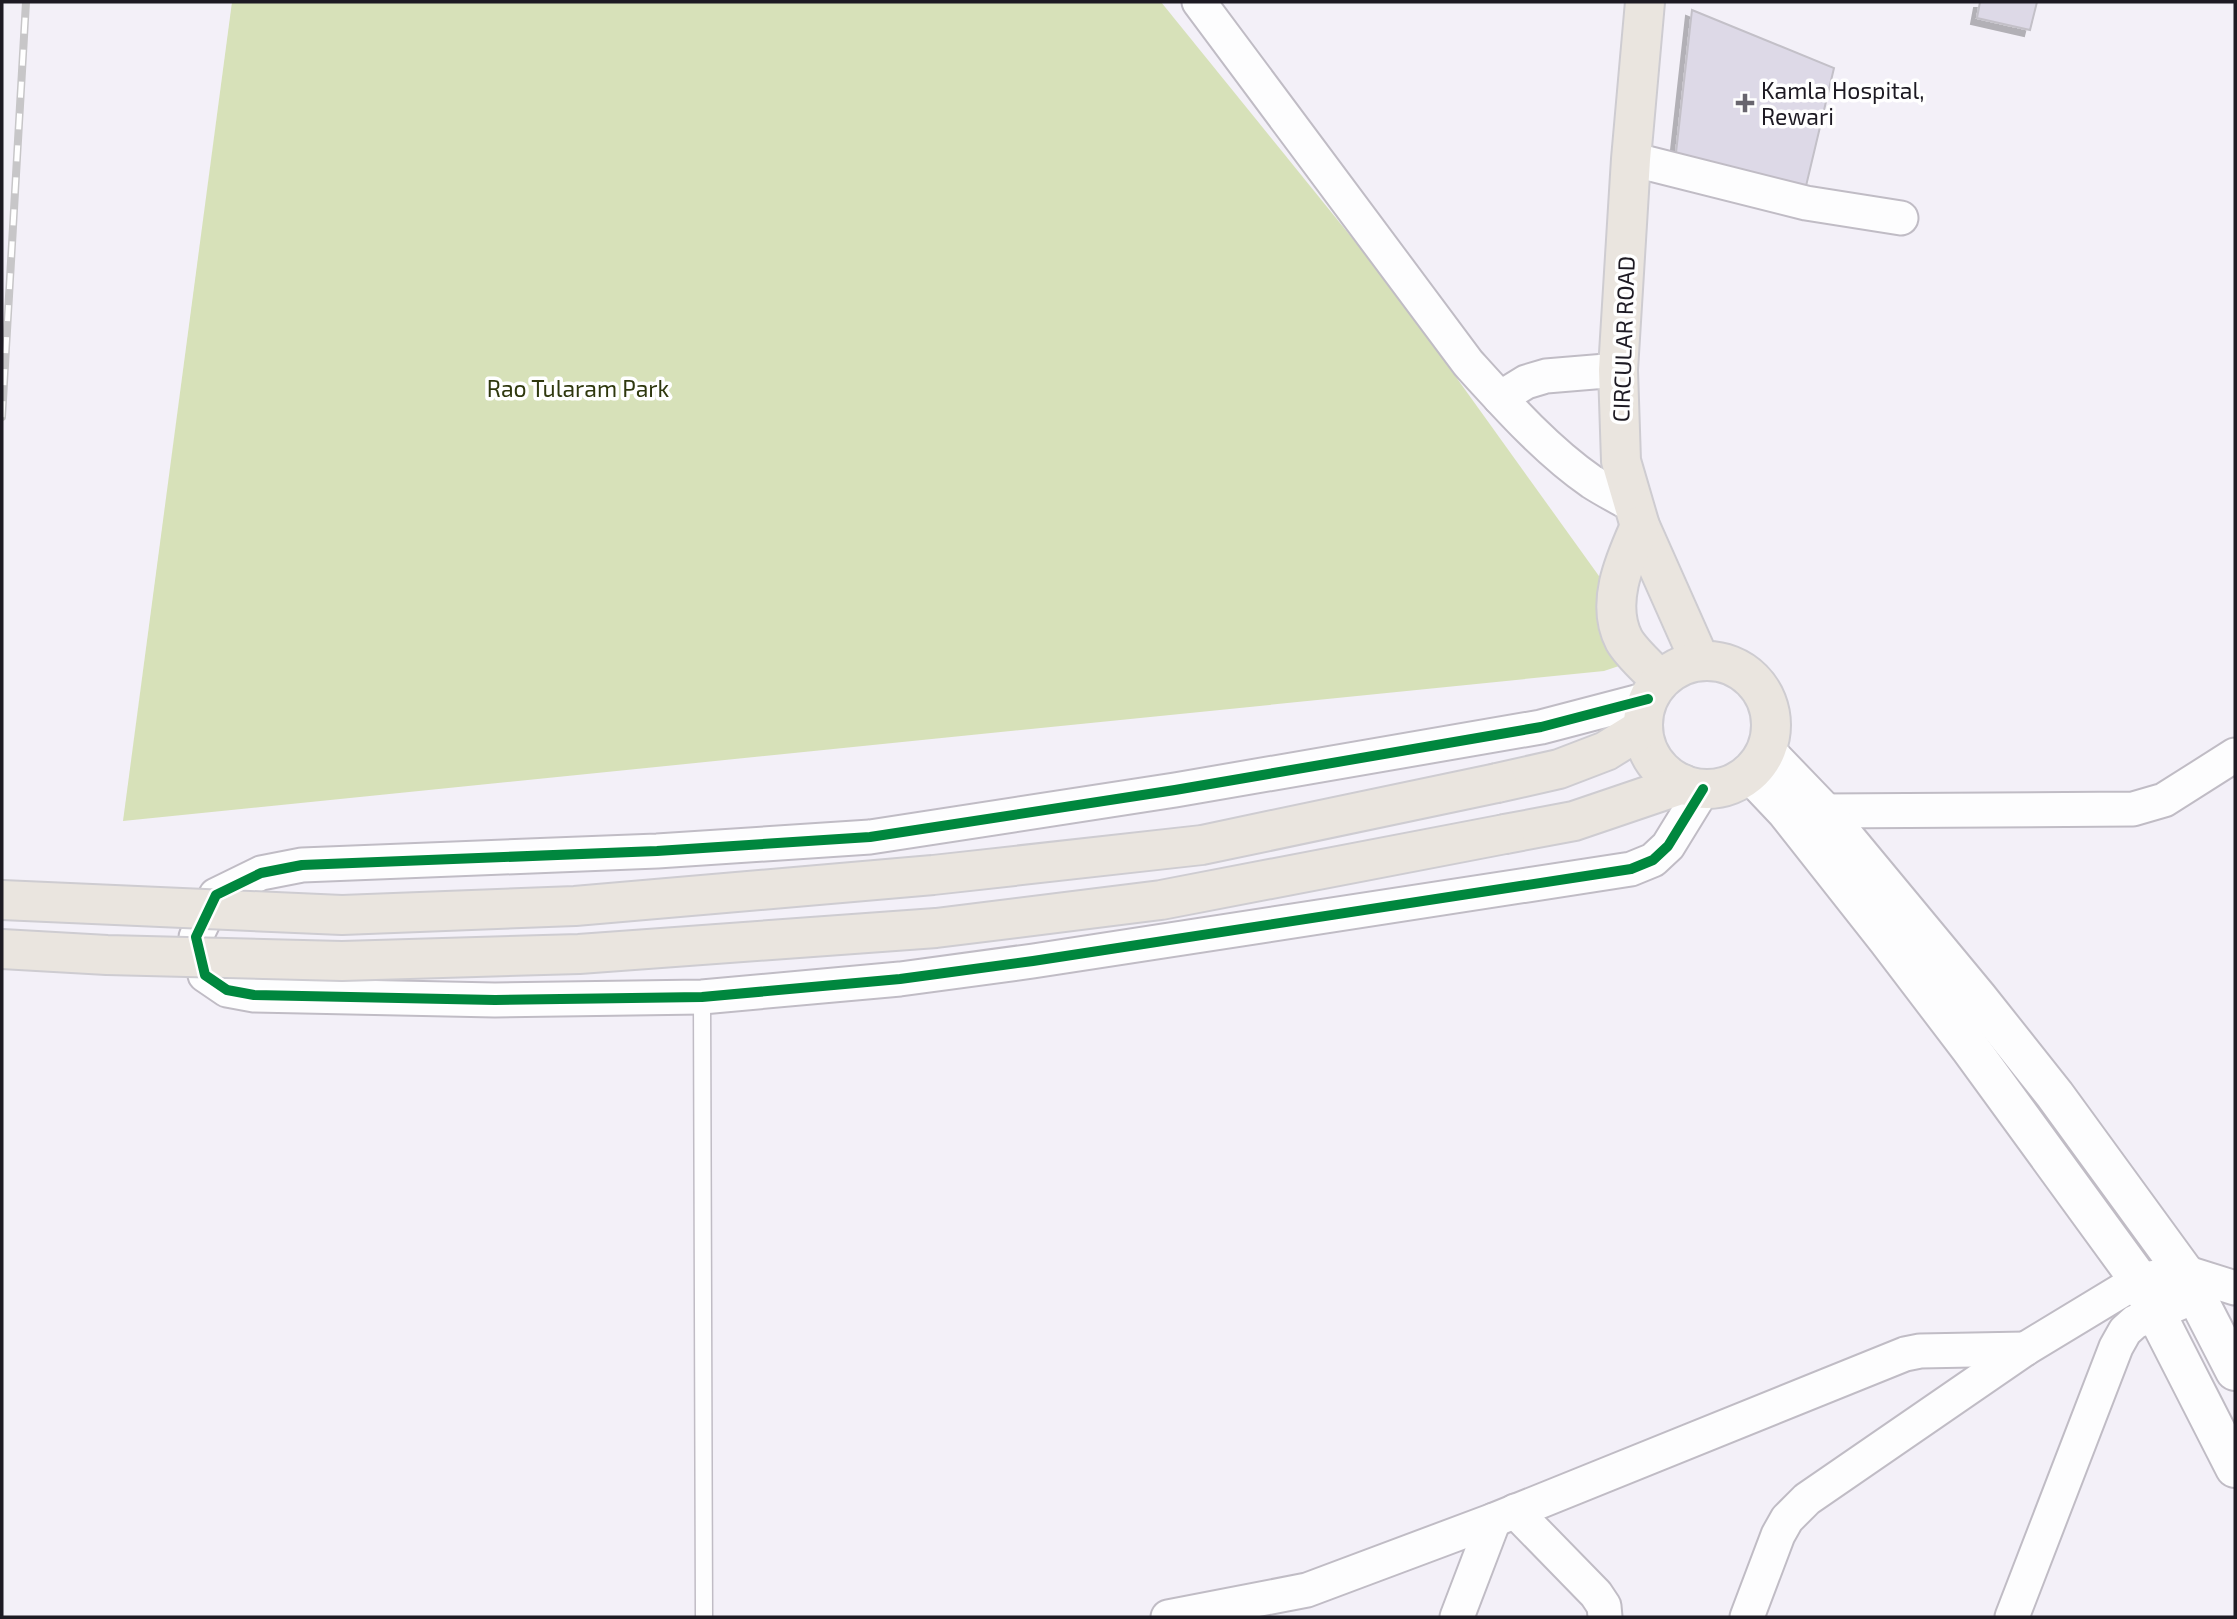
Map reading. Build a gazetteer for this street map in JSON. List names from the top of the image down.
{
  "streets": {
    "main road": ["CIRCULAR ROAD"]
  },
  "parks": ["Rao Tularam Park"],
  "places": {
    "health": ["Kamla Hospital, Rewari"]
  }
}
